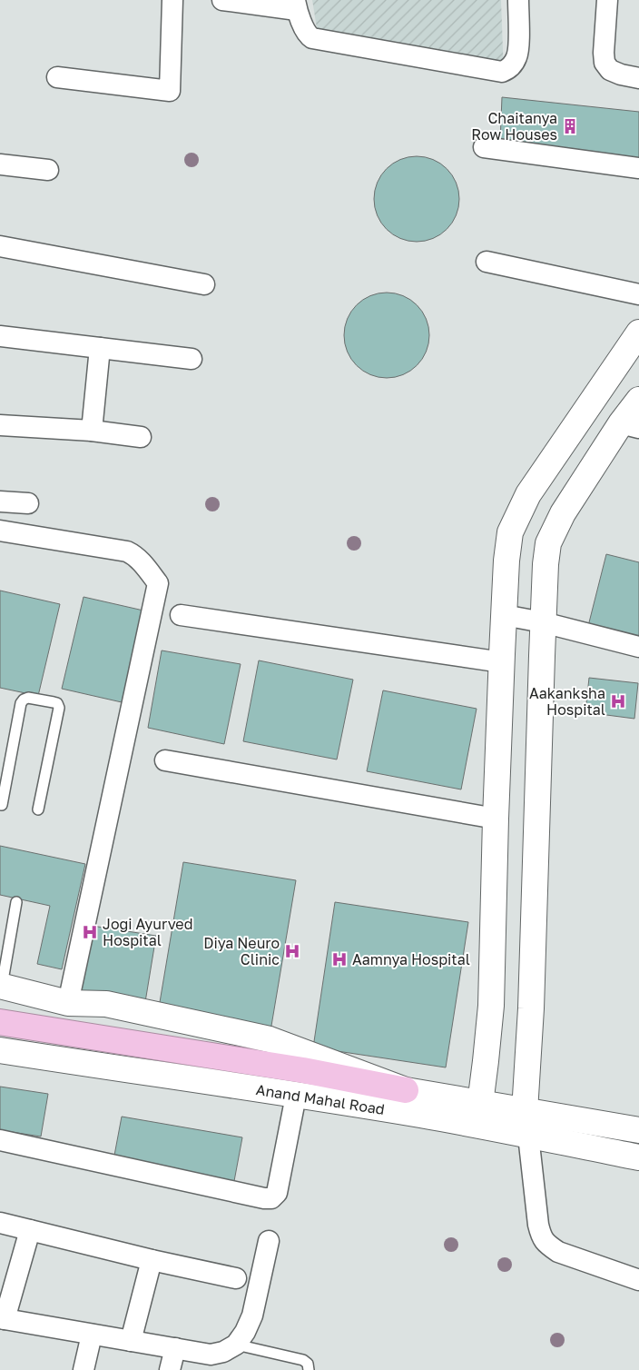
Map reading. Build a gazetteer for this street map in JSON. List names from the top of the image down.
{
  "streets": {
    "street": ["Anand Mahal Road"]
  },
  "places": {
    "building": ["Chaitanya Row Houses"],
    "hospital": [
      "Aakanksha Hospital",
      "Jogi Ayurved Hospital",
      "Diya Neuro Clinic",
      "Aamnya Hospital"
    ]
  }
}
